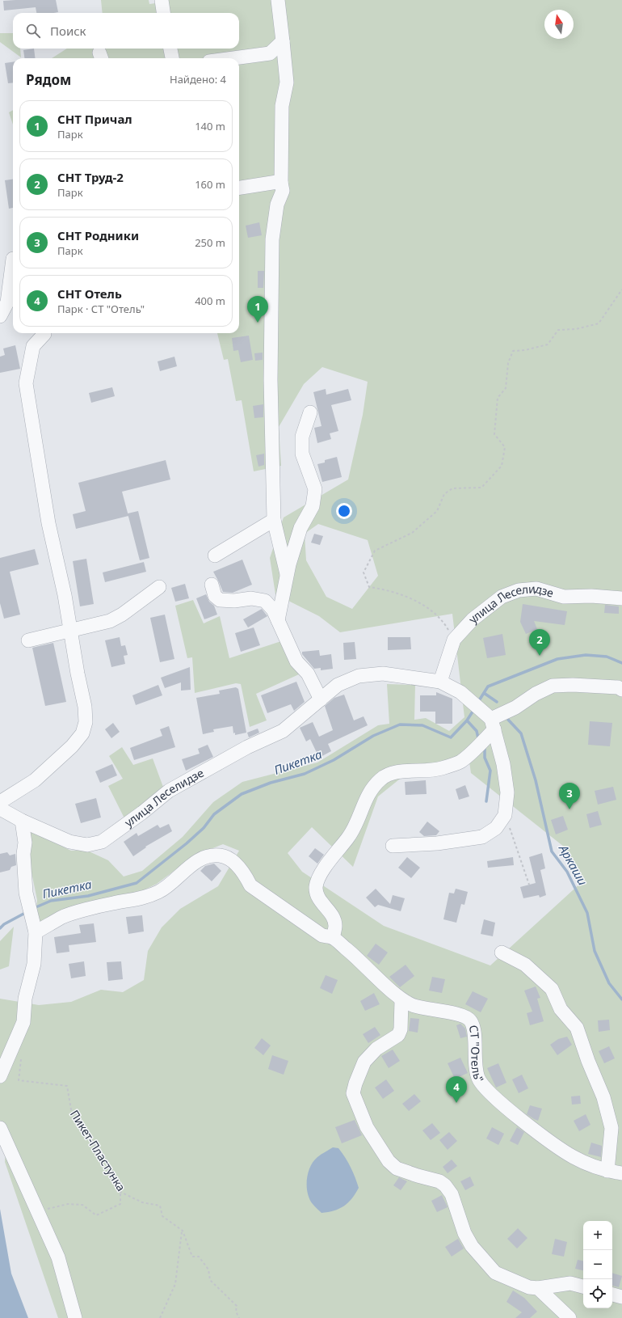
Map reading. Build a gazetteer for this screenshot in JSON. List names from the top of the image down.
{
  "streets": {
    "street": ["улица Леселидзе", "СТ \"Отель\""],
    "path": ["Пикет-Пластунка"]
  },
  "water": ["Пикетка", "Аркаши"],
  "north": "top",
  "page": {
    "search": "Поиск",
    "heading": ["Рядом", "Найдено: 4"],
    "list": [
      {
        "mark": "1",
        "name": "СНТ Причал",
        "note": "Парк",
        "value": "140 m"
      },
      {
        "mark": "2",
        "name": "СНТ Труд-2",
        "note": "Парк",
        "value": "160 m"
      },
      {
        "mark": "3",
        "name": "СНТ Родники",
        "note": "Парк",
        "value": "250 m"
      },
      {
        "mark": "4",
        "name": "СНТ Отель",
        "note": "Парк · СТ \"Отель\"",
        "value": "400 m"
      }
    ],
    "pins": [
      "1",
      "2",
      "3",
      "4"
    ],
    "map_buttons": ["+", "−"]
  }
}
